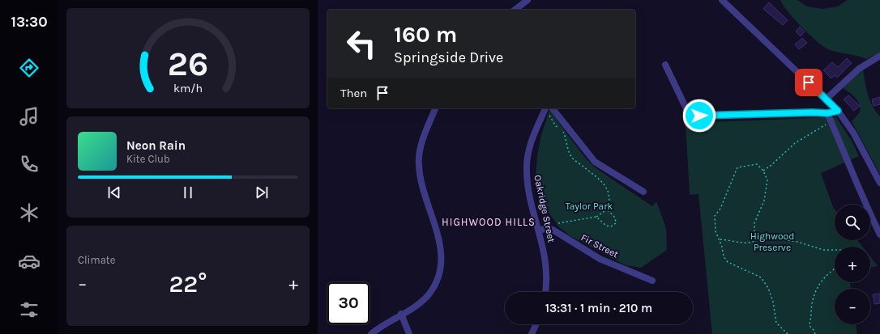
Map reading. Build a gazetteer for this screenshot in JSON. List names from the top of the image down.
{
  "streets": {
    "street": ["Oakridge Street", "Fir Street"]
  },
  "crossings": [
    ["Oakridge Street", "Fir Street"]
  ],
  "districts": ["HIGHWOOD HILLS"],
  "parks": ["Taylor Park", "Highwood Preserve"],
  "page": {
    "tabs": "13:30",
    "turn": ["160 m", "Springside Drive"],
    "then": "Then",
    "song": ["Neon Rain", "Kite Club"],
    "map_buttons": ["+", "−"],
    "tile": "Climate",
    "heat": ["−", "22°", "+"],
    "limit": "30",
    "trip": "13:31 · 1 min · 210 m",
    "gauge": ["26", "km/h"]
  }
}
